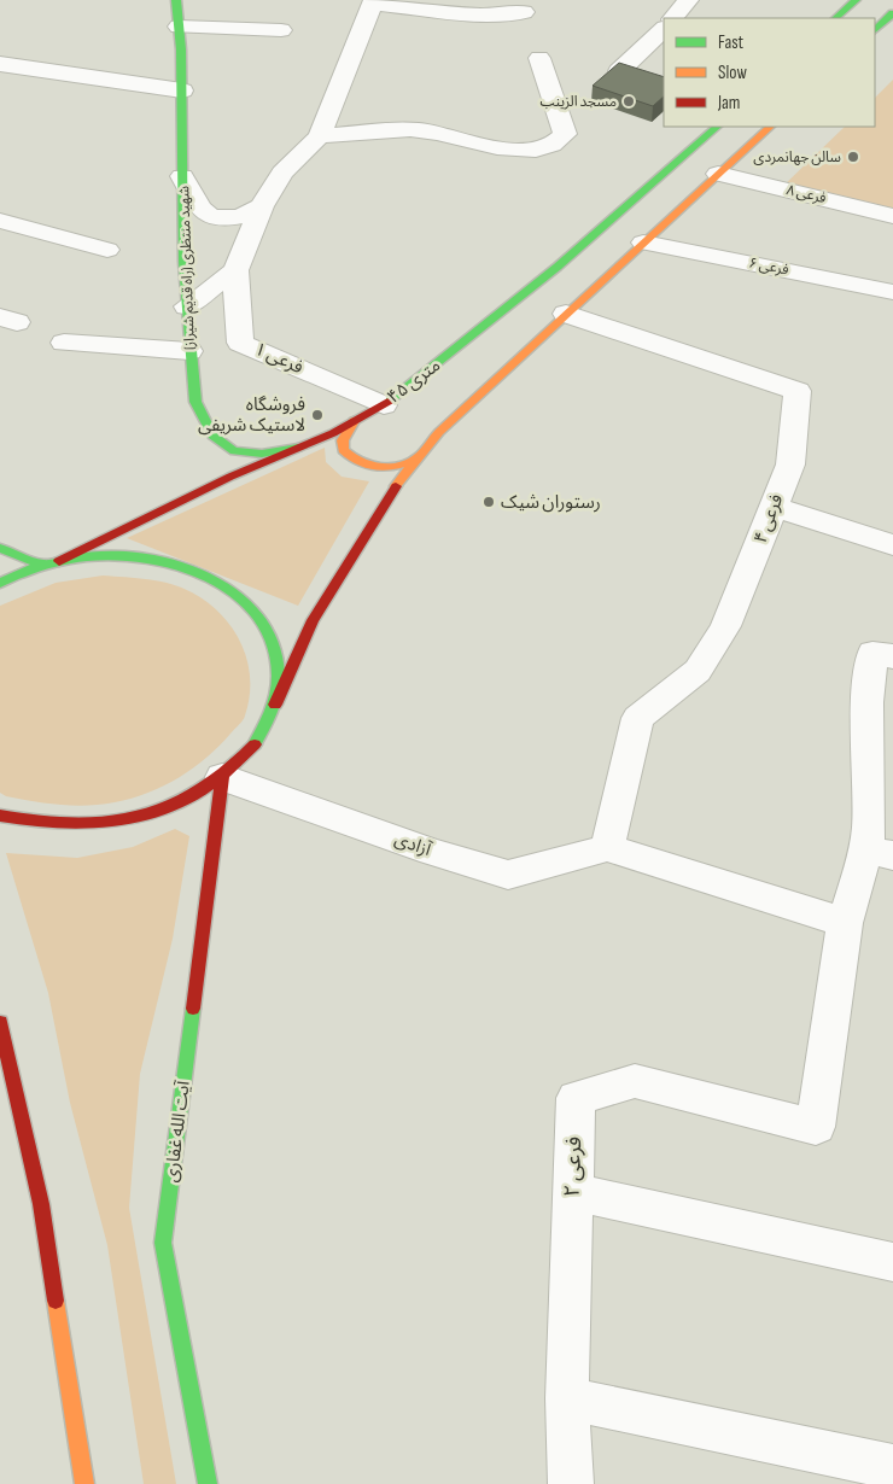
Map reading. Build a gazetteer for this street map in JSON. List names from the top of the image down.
{
  "streets": {
    "main road": ["شهید منتظری (راه قدیم شیراز)", "۴۵ متری", "آیت الله غفاری"],
    "street": [
      "فرعی ۸",
      "فرعی ۶",
      "فرعی ۱",
      "فرعی ۴",
      "آزادی",
      "فرعی ۲"
    ]
  },
  "crossings": [
    ["شهید منتظری (راه قدیم شیراز)", "۴۵ متری"],
    ["فرعی ۱", "۴۵ متری"],
    ["فرعی ۴", "آزادی"],
    ["آزادی", "آیت الله غفاری"]
  ],
  "places": [
    "مسجد الزینب",
    "سالن جهانمردی",
    "فروشگاه لاستیک شریفی",
    "رستوران شیک"
  ],
  "legend": ["Fast", "Slow", "Jam"]
}
